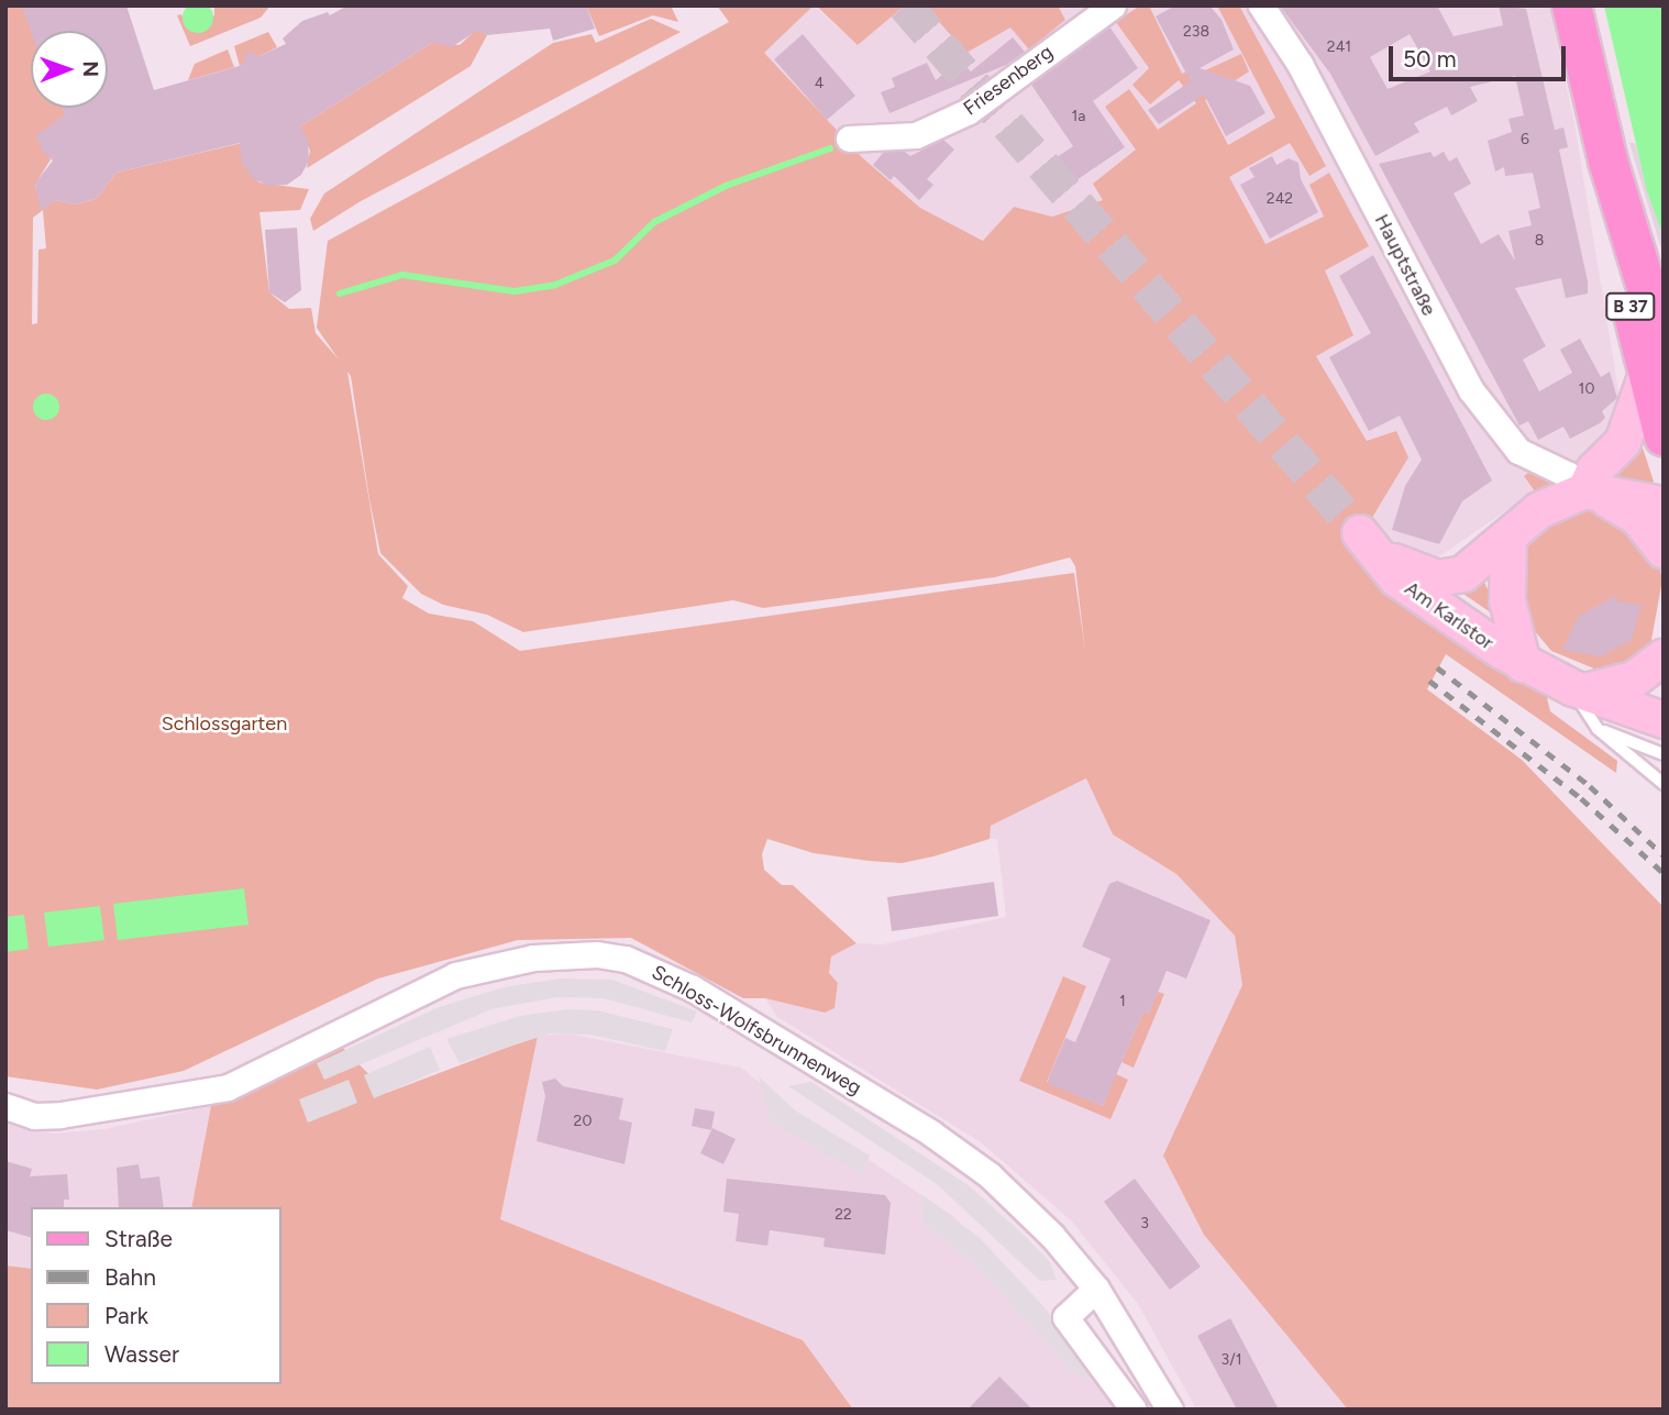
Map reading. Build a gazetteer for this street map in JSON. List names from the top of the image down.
{
  "streets": {
    "main road": ["B 37", "Am Karlstor"],
    "street": ["Friesenberg", "Hauptstraße", "Schloss-Wolfsbrunnenweg"]
  },
  "crossings": [
    ["Hauptstraße", "Am Karlstor"]
  ],
  "parks": ["Schlossgarten"],
  "house_numbers": [
    "238",
    "241",
    "4",
    "1a",
    "6",
    "242",
    "8",
    "10",
    "1",
    "20",
    "22",
    "3",
    "3/1"
  ],
  "legend": [
    "Straße",
    "Bahn",
    "Park",
    "Wasser"
  ],
  "scale_bar": "50 m",
  "north": "right"
}
